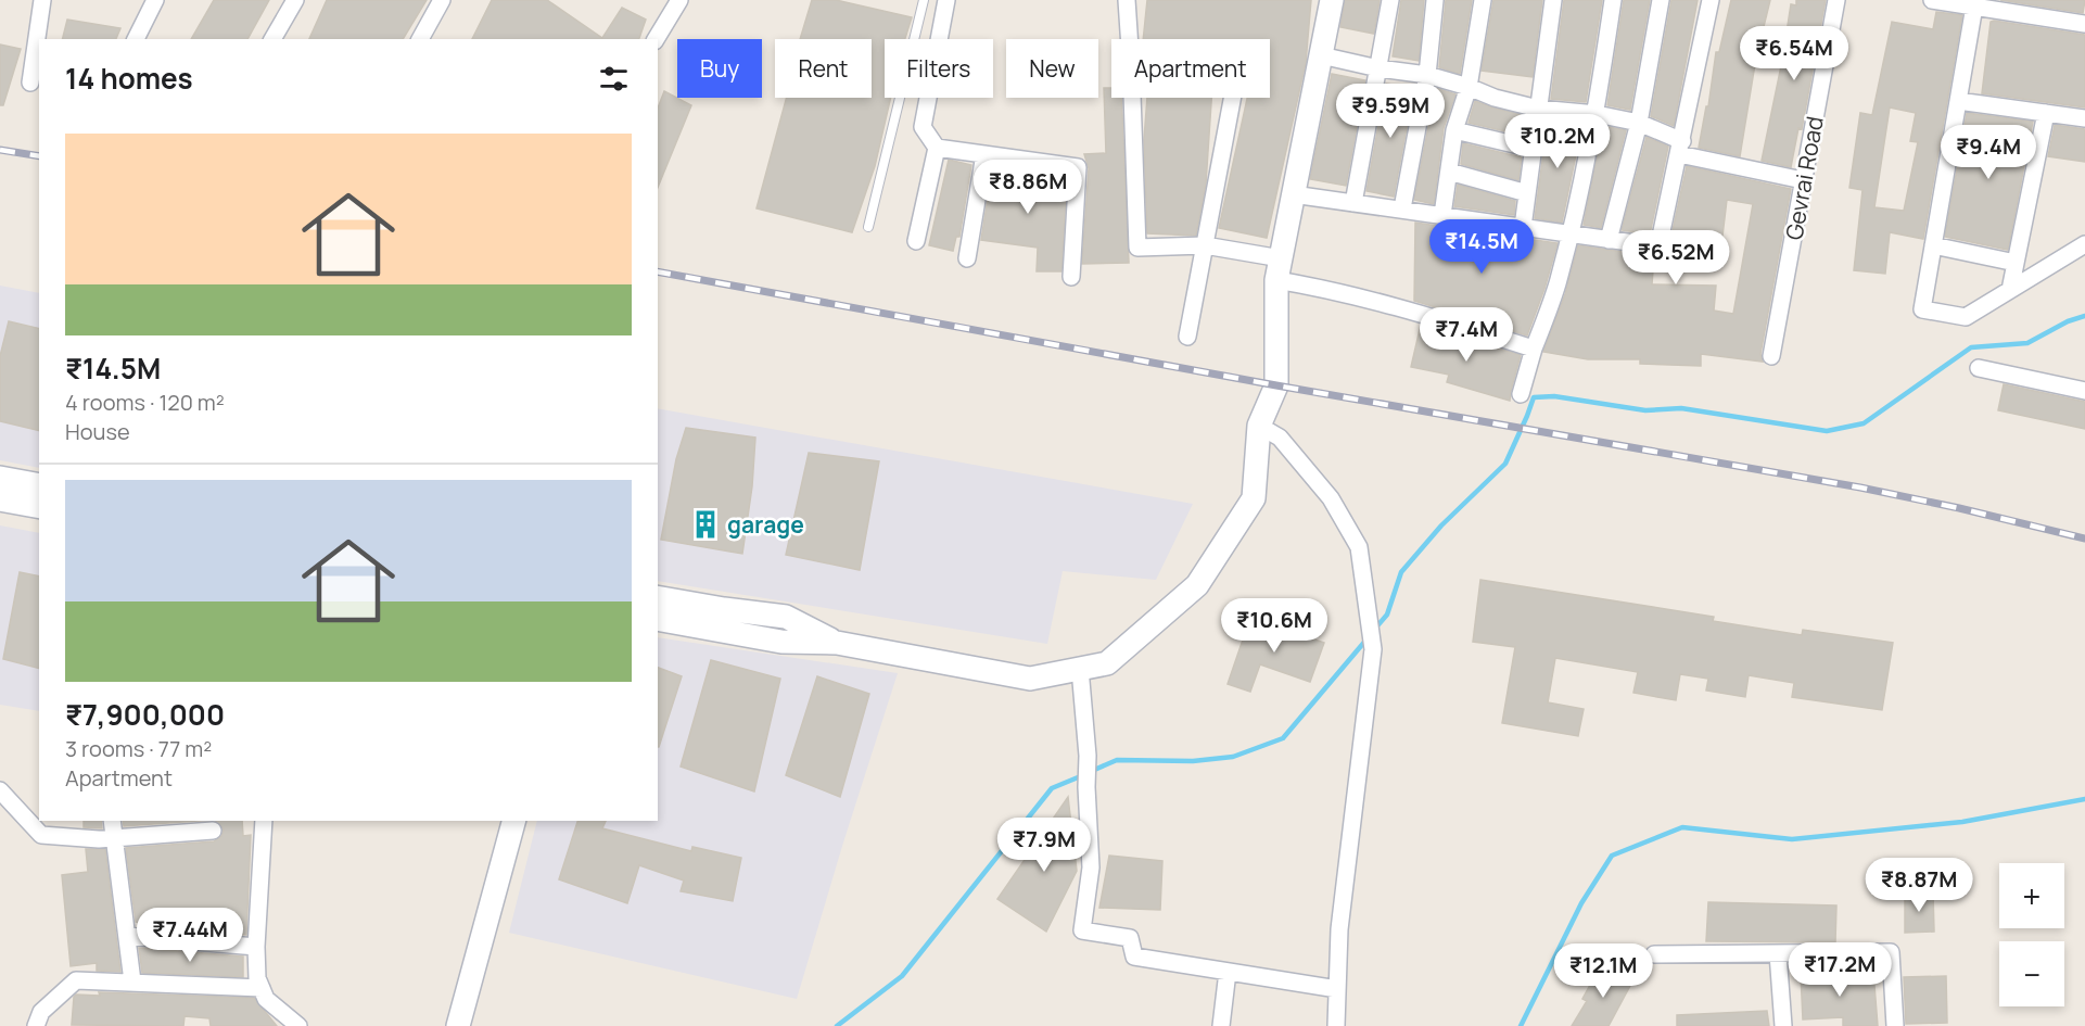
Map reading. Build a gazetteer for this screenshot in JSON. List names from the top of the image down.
{
  "streets": {
    "street": ["Gevrai Road"]
  },
  "places": {
    "building": ["garage"]
  },
  "page": {
    "price": [
      "₹6.54M",
      "₹9.59M",
      "₹10.2M",
      "₹9.4M",
      "₹8.86M",
      "₹14.5M",
      "₹6.52M",
      "₹7.4M",
      "₹10.6M",
      "₹7.9M",
      "₹8.87M",
      "₹7.44M",
      "₹17.2M",
      "₹12.1M"
    ],
    "chip": [
      "Buy",
      "Rent",
      "Filters",
      "New",
      "Apartment"
    ],
    "heading": "14 homes",
    "list": [
      {
        "name": "₹14.5M",
        "note": "4 rooms · 120 m² · House"
      },
      {
        "name": "₹7,900,000",
        "note": "3 rooms · 77 m² · Apartment"
      }
    ],
    "map_buttons": ["+", "−"]
  }
}
